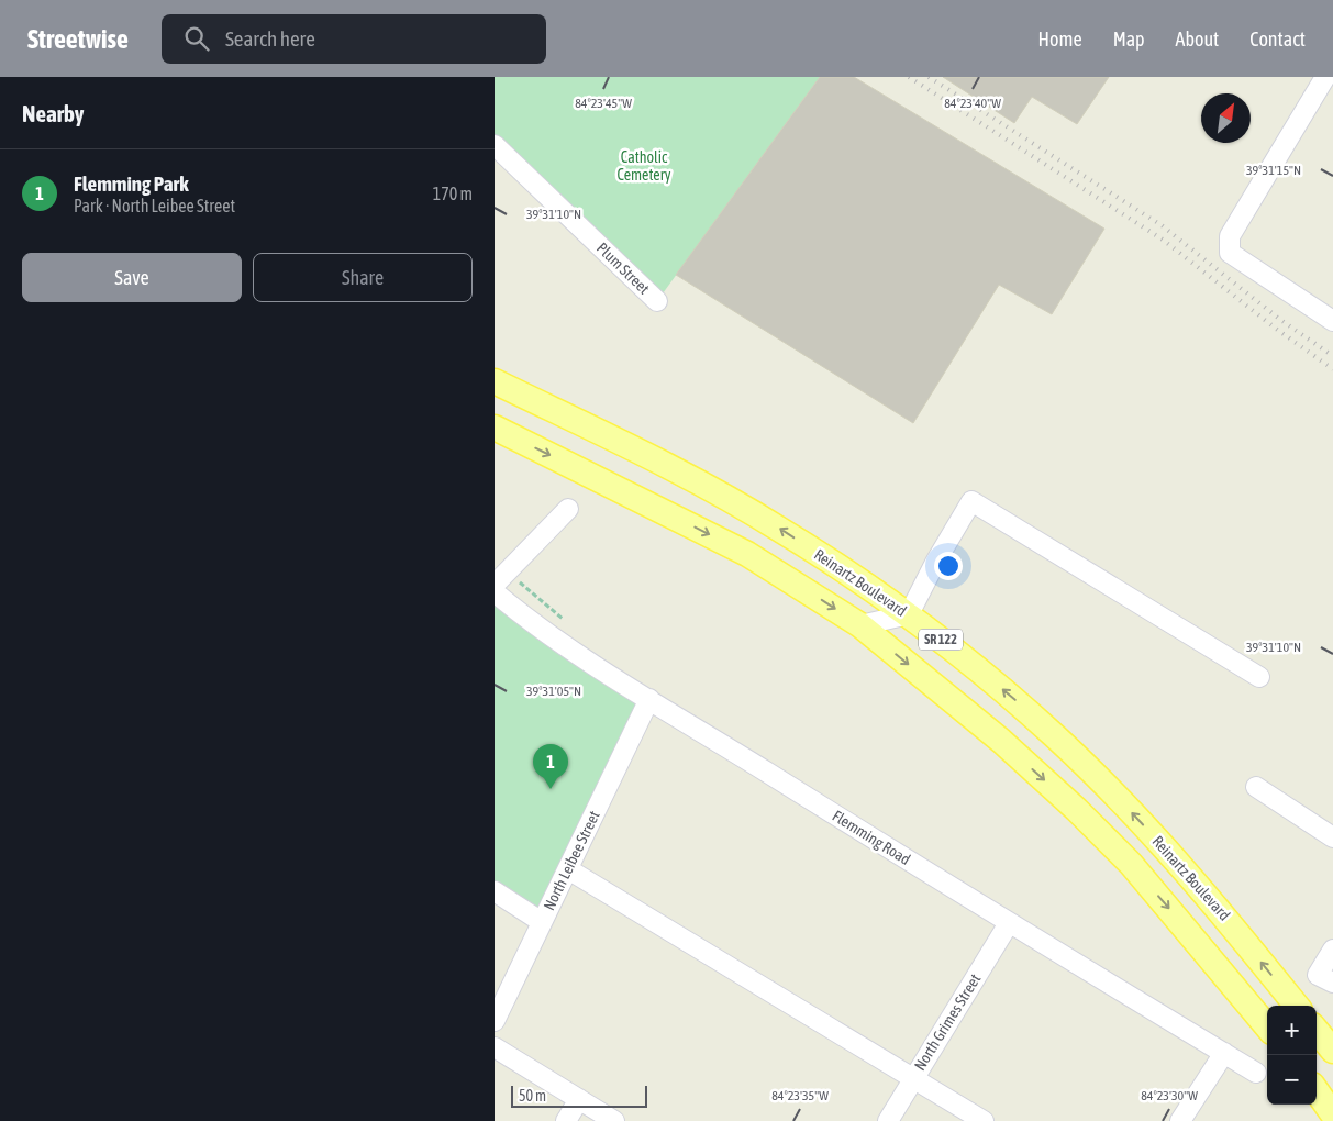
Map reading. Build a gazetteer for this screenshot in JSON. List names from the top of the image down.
{
  "streets": {
    "main road": ["Reinartz Boulevard", "SR 122"],
    "street": [
      "Plum Street",
      "Flemming Road",
      "North Leibee Street",
      "North Grimes Street"
    ]
  },
  "crossings": [
    ["Flemming Road", "North Leibee Street"],
    ["Flemming Road", "North Grimes Street"]
  ],
  "parks": ["Catholic Cemetery"],
  "scale_bar": "50 m",
  "north": "top right",
  "page": {
    "header": "Streetwise",
    "search": "Search here",
    "nav": [
      "Home",
      "Map",
      "About",
      "Contact"
    ],
    "heading": "Nearby",
    "list": [
      {
        "mark": "1",
        "name": "Flemming Park",
        "note": "Park · North Leibee Street",
        "value": "170 m"
      }
    ],
    "buttons": ["Save", "Share"],
    "pins": "1",
    "map_buttons": ["+", "−"],
    "scale": "50 m"
  },
  "coordinates": [
    "84°23'45\"W",
    "84°23'40\"W",
    "39°31'15\"N",
    "39°31'10\"N",
    "39°31'05\"N",
    "84°23'35\"W",
    "84°23'30\"W"
  ]
}
